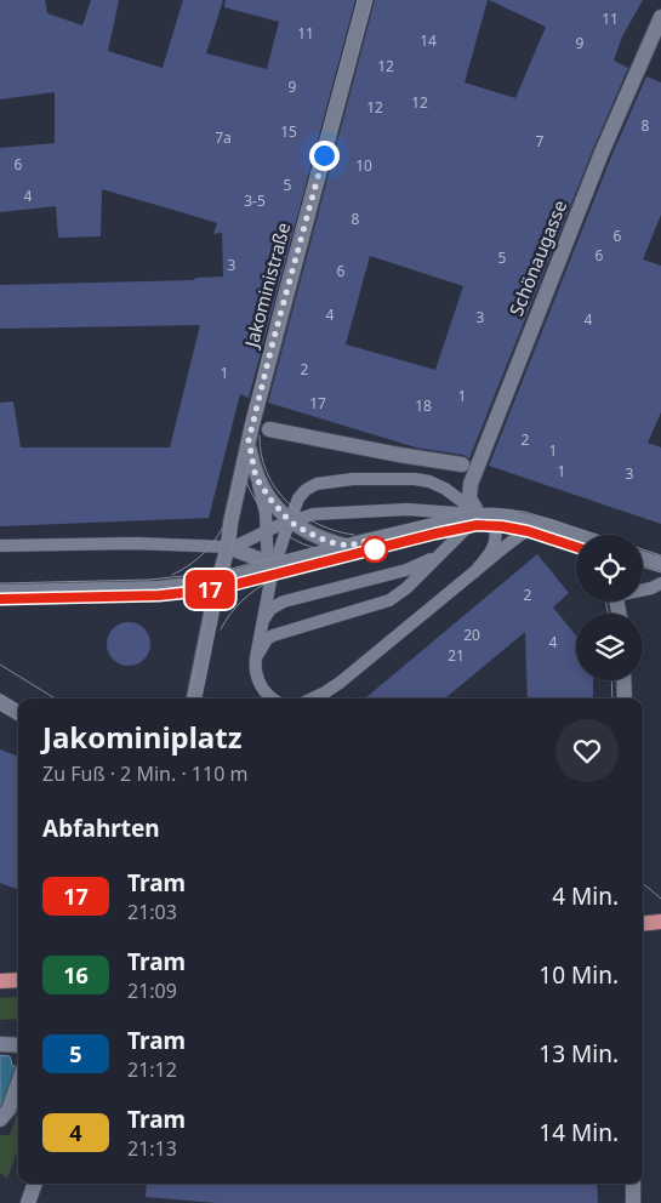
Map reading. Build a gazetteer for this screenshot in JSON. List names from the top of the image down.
{
  "streets": {
    "street": ["Schönaugasse", "Jakoministraße"]
  },
  "lines": ["tram line 17"],
  "house_numbers": [
    "11",
    "11",
    "14",
    "9",
    "12",
    "9",
    "12",
    "12",
    "8",
    "15",
    "7a",
    "7",
    "6",
    "10",
    "5",
    "4",
    "3-5",
    "8",
    "6",
    "6",
    "5",
    "3",
    "6",
    "4",
    "3",
    "4",
    "2",
    "1",
    "1",
    "17",
    "18",
    "2",
    "1",
    "1",
    "3",
    "2",
    "20",
    "4",
    "21"
  ],
  "page": {
    "on_map": "17",
    "heading": [
      ["Jakominiplatz", "Zu Fuß · 2 Min. · 110 m"],
      "Abfahrten"
    ],
    "list": [
      {
        "mark": "17",
        "name": "Tram",
        "note": "21:03",
        "value": "4 Min."
      },
      {
        "mark": "16",
        "name": "Tram",
        "note": "21:09",
        "value": "10 Min."
      },
      {
        "mark": "5",
        "name": "Tram",
        "note": "21:12",
        "value": "13 Min."
      },
      {
        "mark": "4",
        "name": "Tram",
        "note": "21:13",
        "value": "14 Min."
      }
    ]
  }
}
